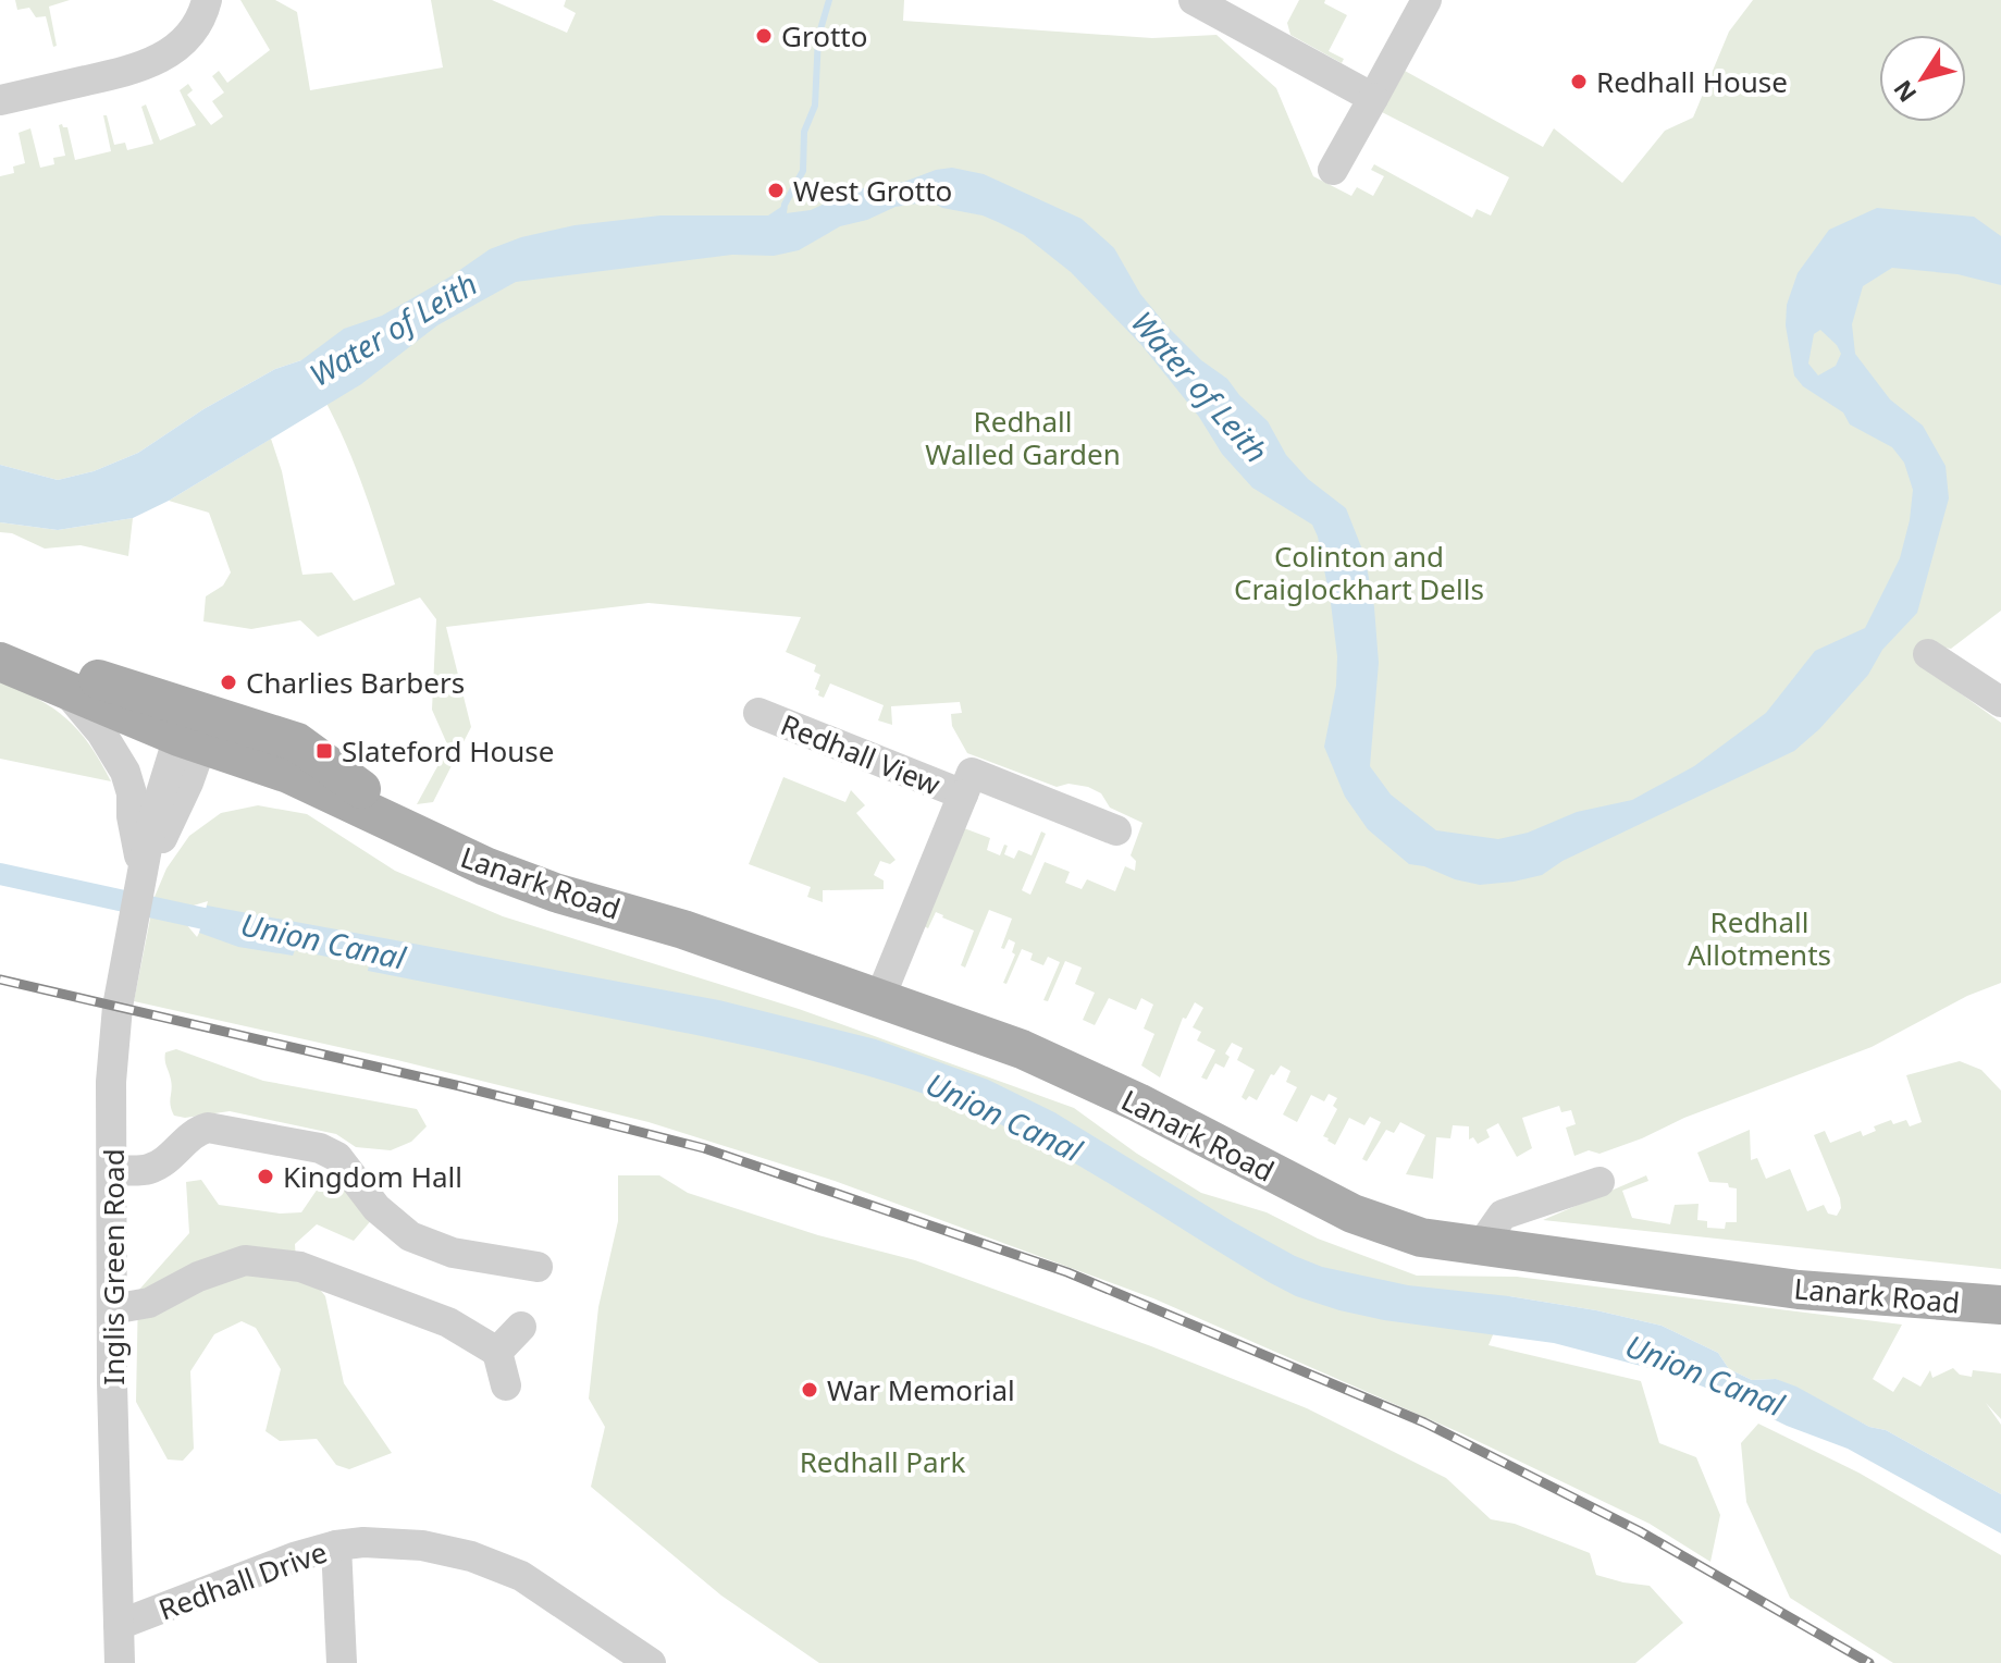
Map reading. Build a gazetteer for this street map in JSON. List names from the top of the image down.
{
  "streets": {
    "main road": ["Lanark Road"],
    "street": ["Redhall View", "Inglis Green Road", "Redhall Drive"]
  },
  "crossings": [
    ["Redhall View", "Lanark Road"],
    ["Lanark Road", "Inglis Green Road"],
    ["Inglis Green Road", "Redhall Drive"]
  ],
  "water": ["Water of Leith", "Union Canal"],
  "parks": [
    "Redhall Walled Garden",
    "Colinton and Craiglockhart Dells",
    "Redhall Allotments",
    "Redhall Park"
  ],
  "places": {
    "other": [
      "Grotto",
      "Redhall House",
      "West Grotto",
      "Charlies Barbers",
      "Kingdom Hall",
      "War Memorial"
    ],
    "transit": ["Slateford House"]
  },
  "north": "bottom left"
}
